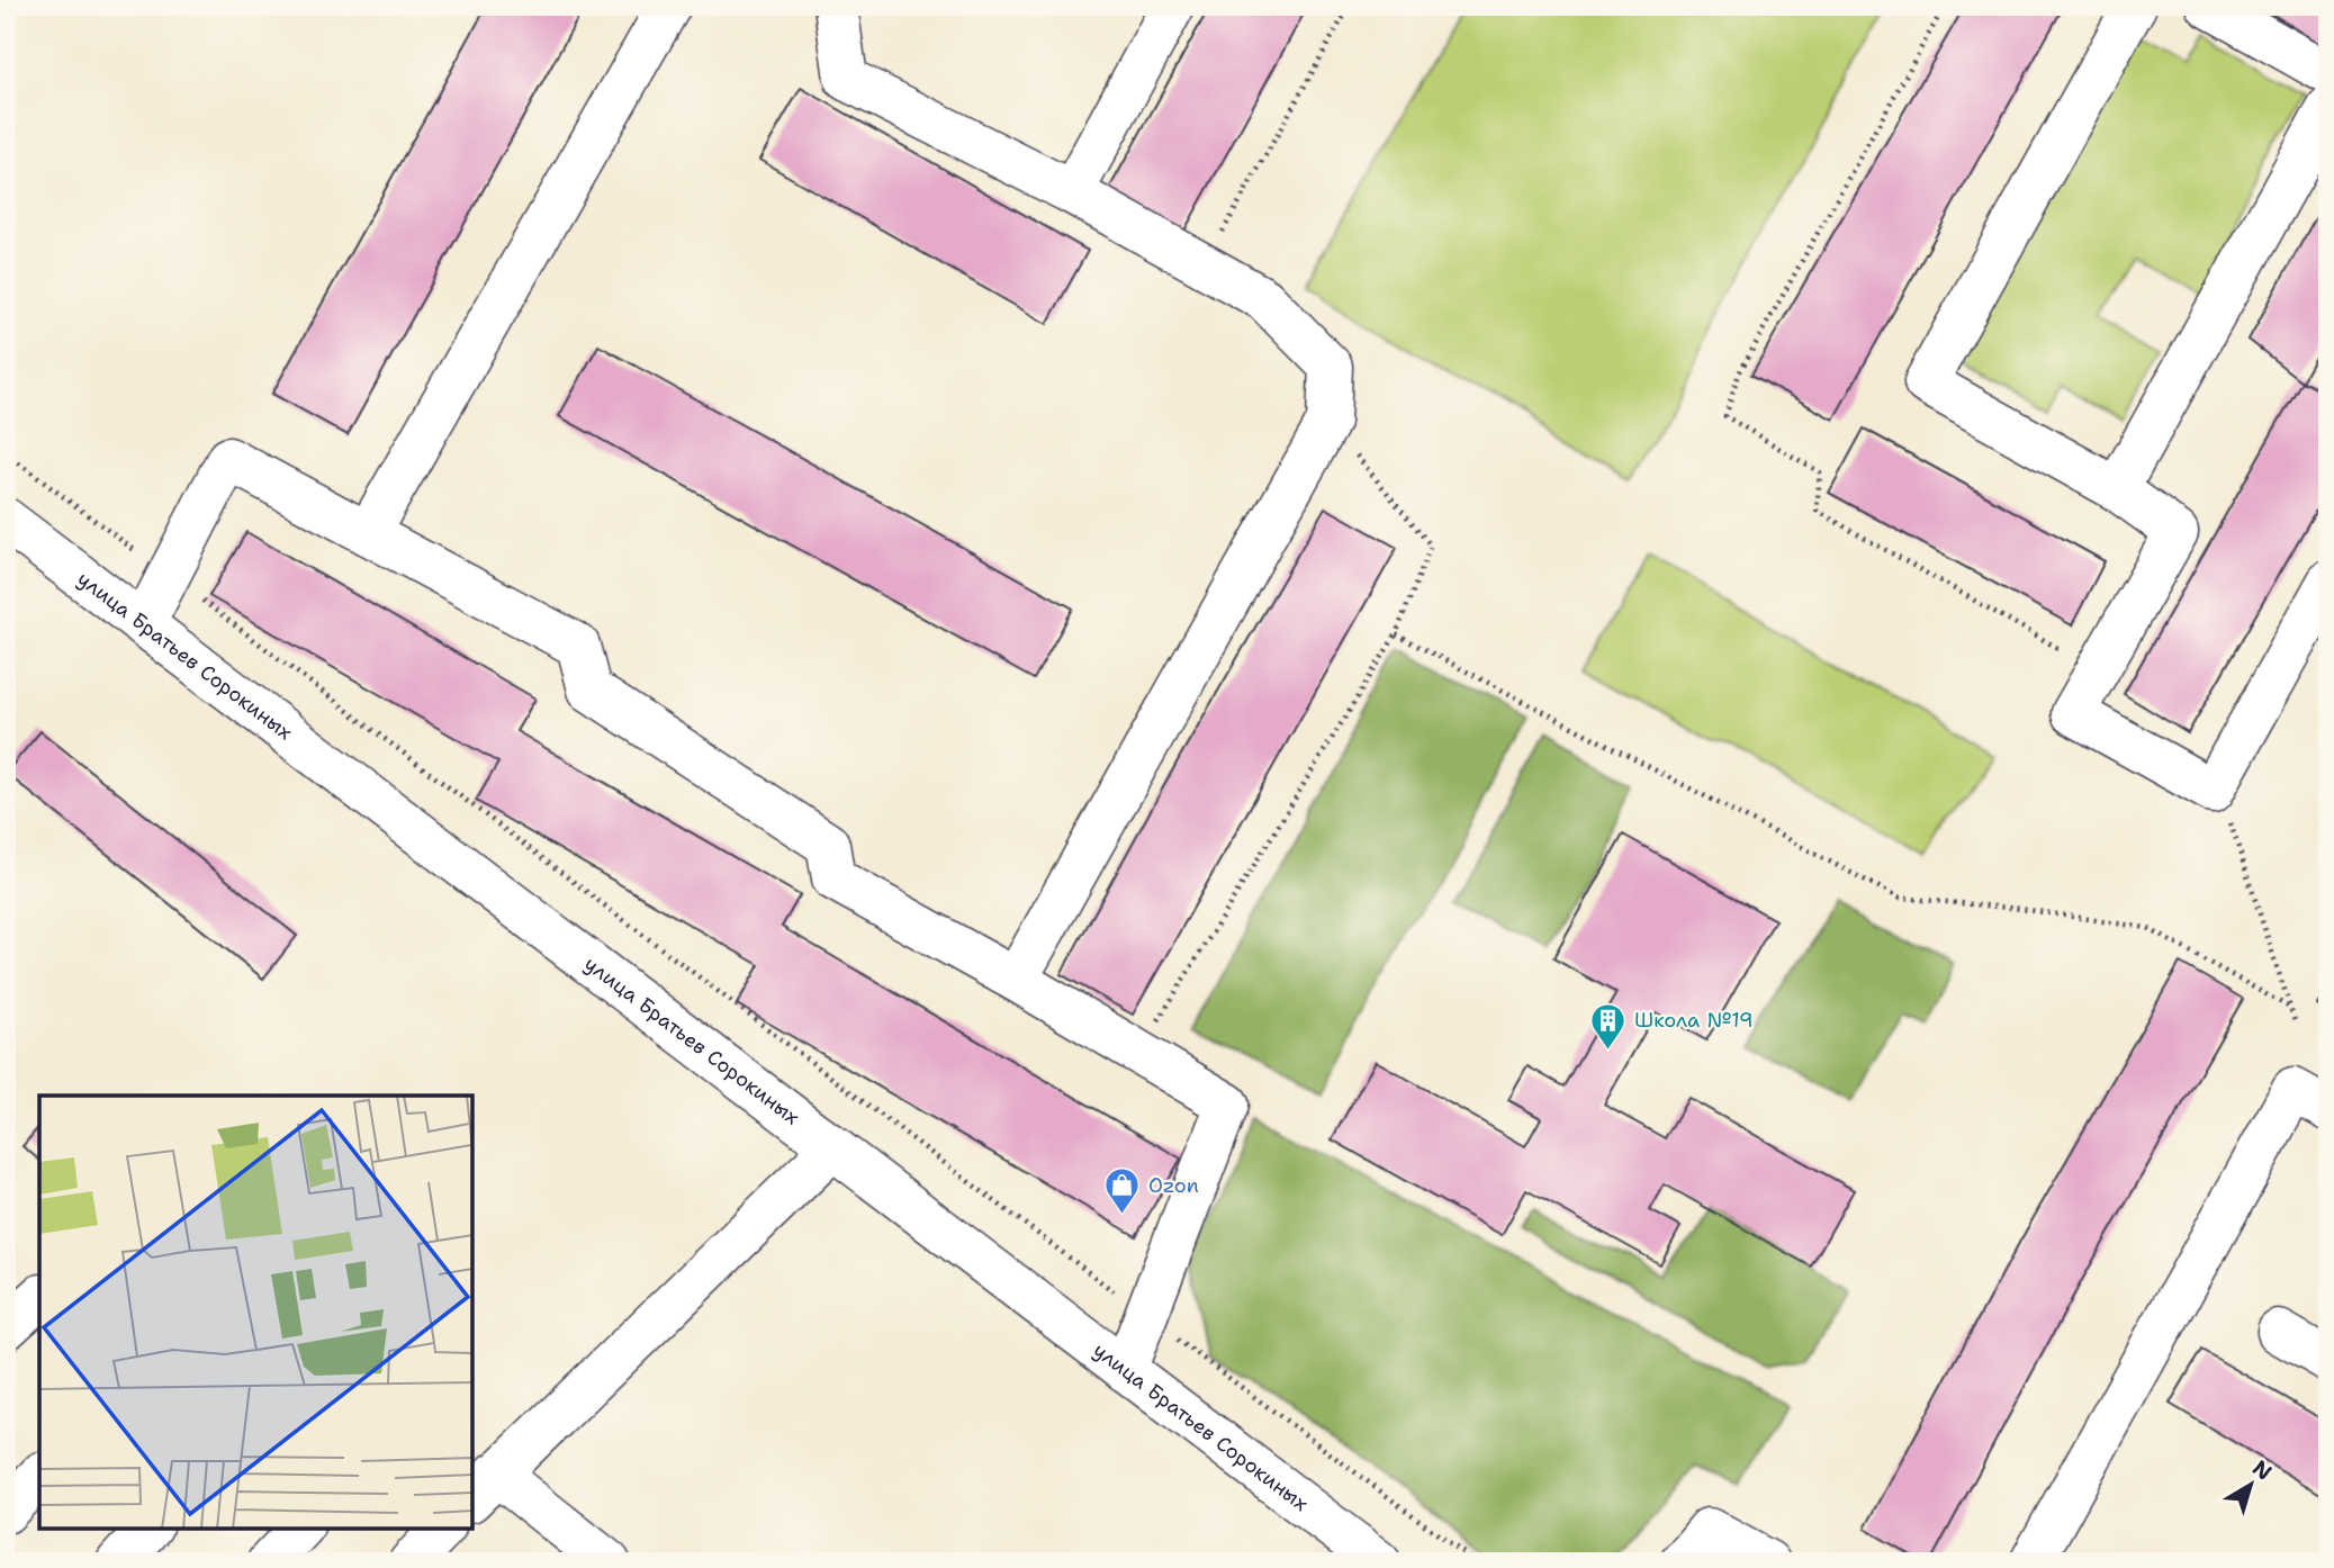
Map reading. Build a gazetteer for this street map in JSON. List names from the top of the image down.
{
  "streets": {
    "street": ["улица Братьев Сорокиных"]
  },
  "places": {
    "building": ["Школа №19"],
    "shop": ["Ozon"]
  },
  "north": "top right"
}
